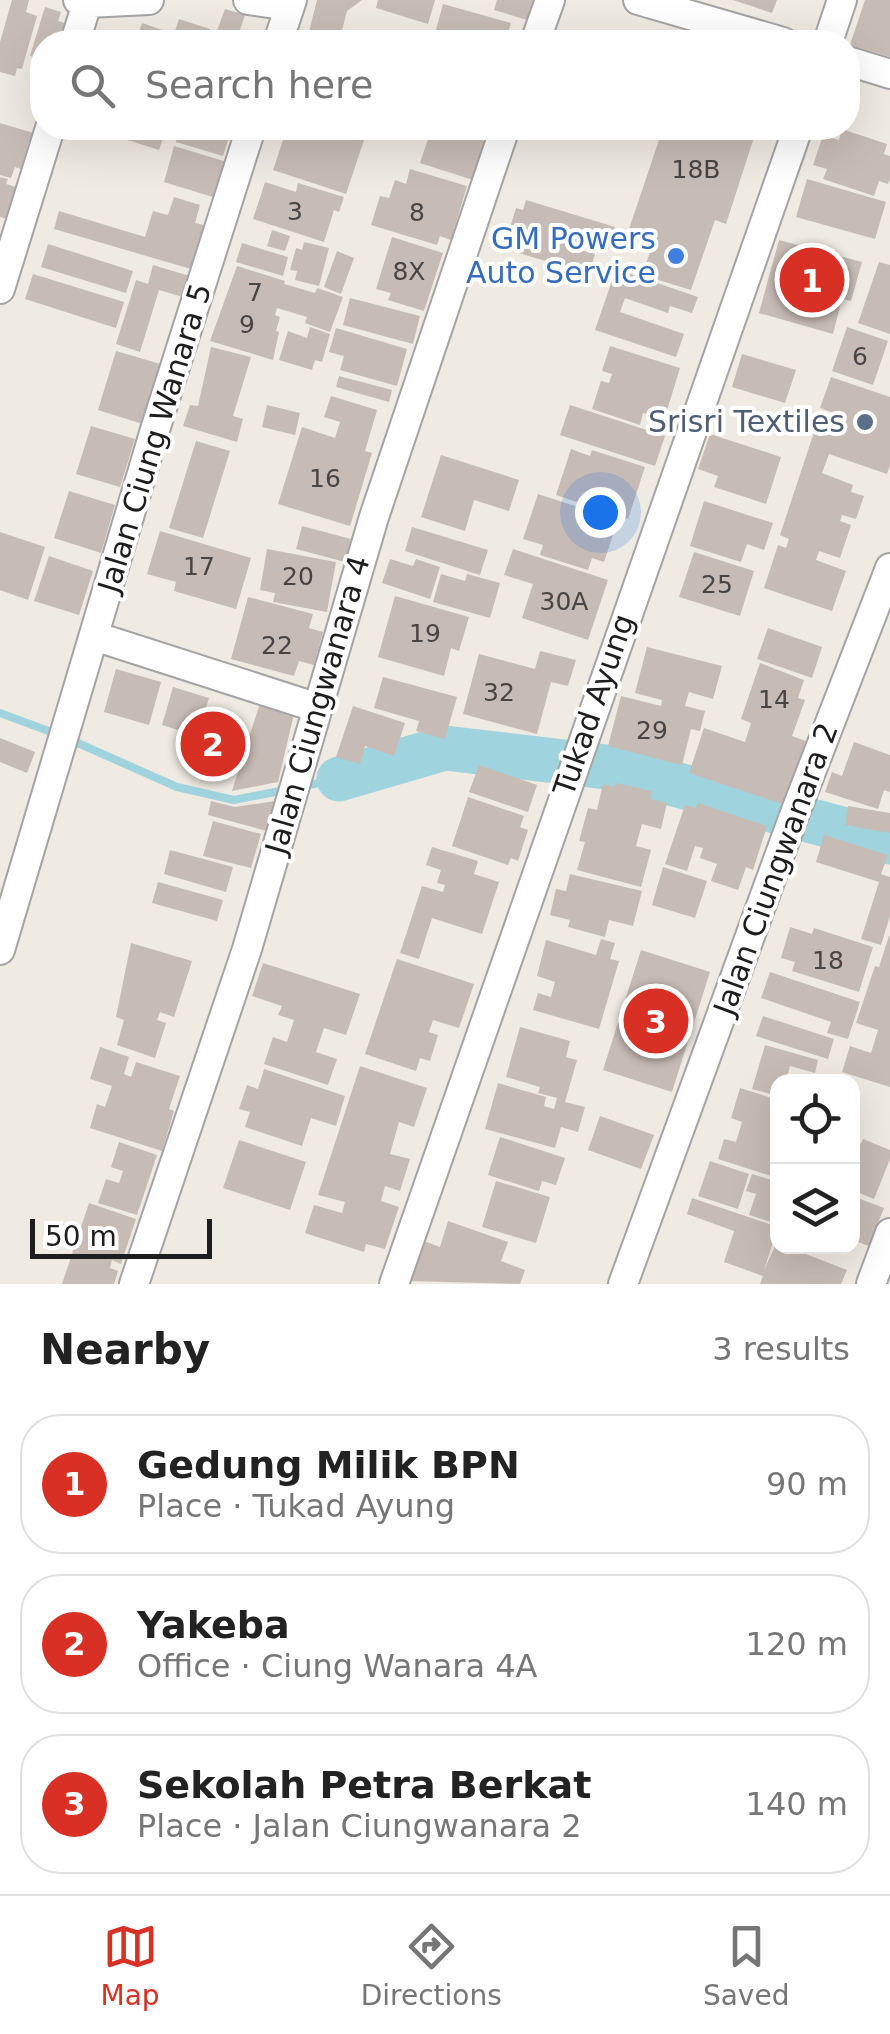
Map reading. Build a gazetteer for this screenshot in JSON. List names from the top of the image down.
{
  "streets": {
    "street": [
      "Jalan Ciung Wanara 5",
      "Jalan Ciungwanara 4",
      "Tukad Ayung",
      "Jalan Ciungwanara 2"
    ]
  },
  "places": ["GM Powers Auto Service", "Srisri Textiles"],
  "house_numbers": [
    "18B",
    "3",
    "8",
    "8X",
    "7",
    "9",
    "6",
    "16",
    "17",
    "20",
    "25",
    "30A",
    "19",
    "22",
    "32",
    "14",
    "29",
    "18"
  ],
  "scale_bar": "50 m",
  "page": {
    "search": "Search here",
    "pins": ["1", "2", "3"],
    "scale": "50 m",
    "heading": ["Nearby", "3 results"],
    "list": [
      {
        "mark": "1",
        "name": "Gedung Milik BPN",
        "note": "Place · Tukad Ayung",
        "value": "90 m"
      },
      {
        "mark": "2",
        "name": "Yakeba",
        "note": "Office · Ciung Wanara 4A",
        "value": "120 m"
      },
      {
        "mark": "3",
        "name": "Sekolah Petra Berkat",
        "note": "Place · Jalan Ciungwanara 2",
        "value": "140 m"
      }
    ],
    "nav": ["Map", "Directions", "Saved"]
  }
}
